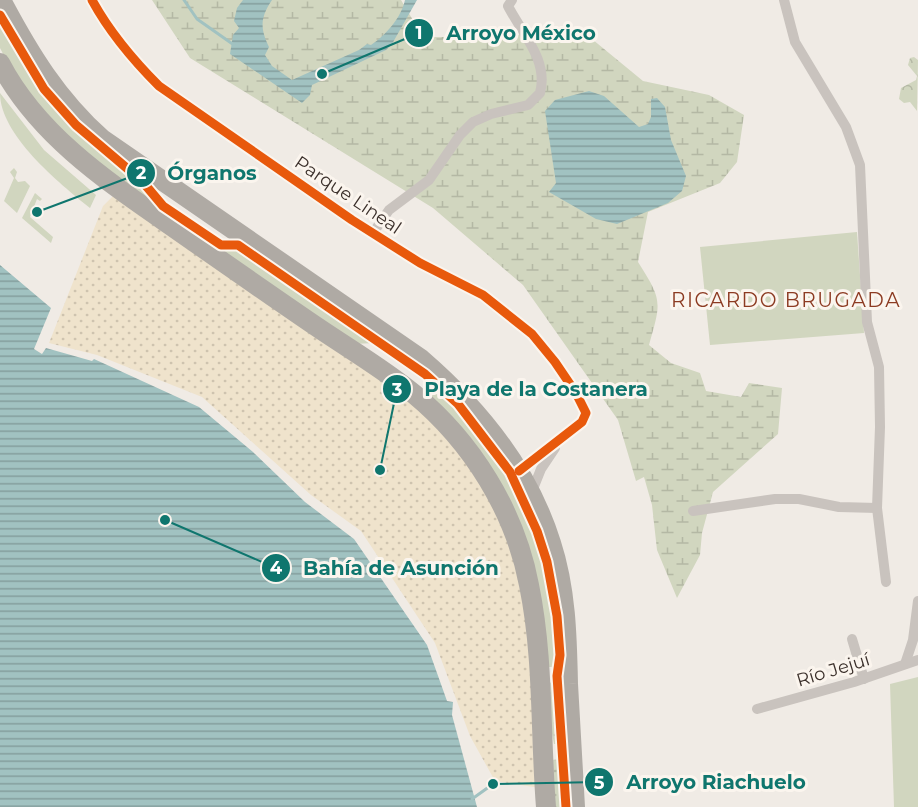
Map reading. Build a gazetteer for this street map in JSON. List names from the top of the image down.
{
  "streets": {
    "street": ["Parque Lineal", "Río Jejuí"]
  },
  "districts": ["RICARDO BRUGADA"],
  "places": [
    "Arroyo México",
    "Órganos",
    "Playa de la Costanera",
    "Bahía de Asunción",
    "Arroyo Riachuelo"
  ]
}
